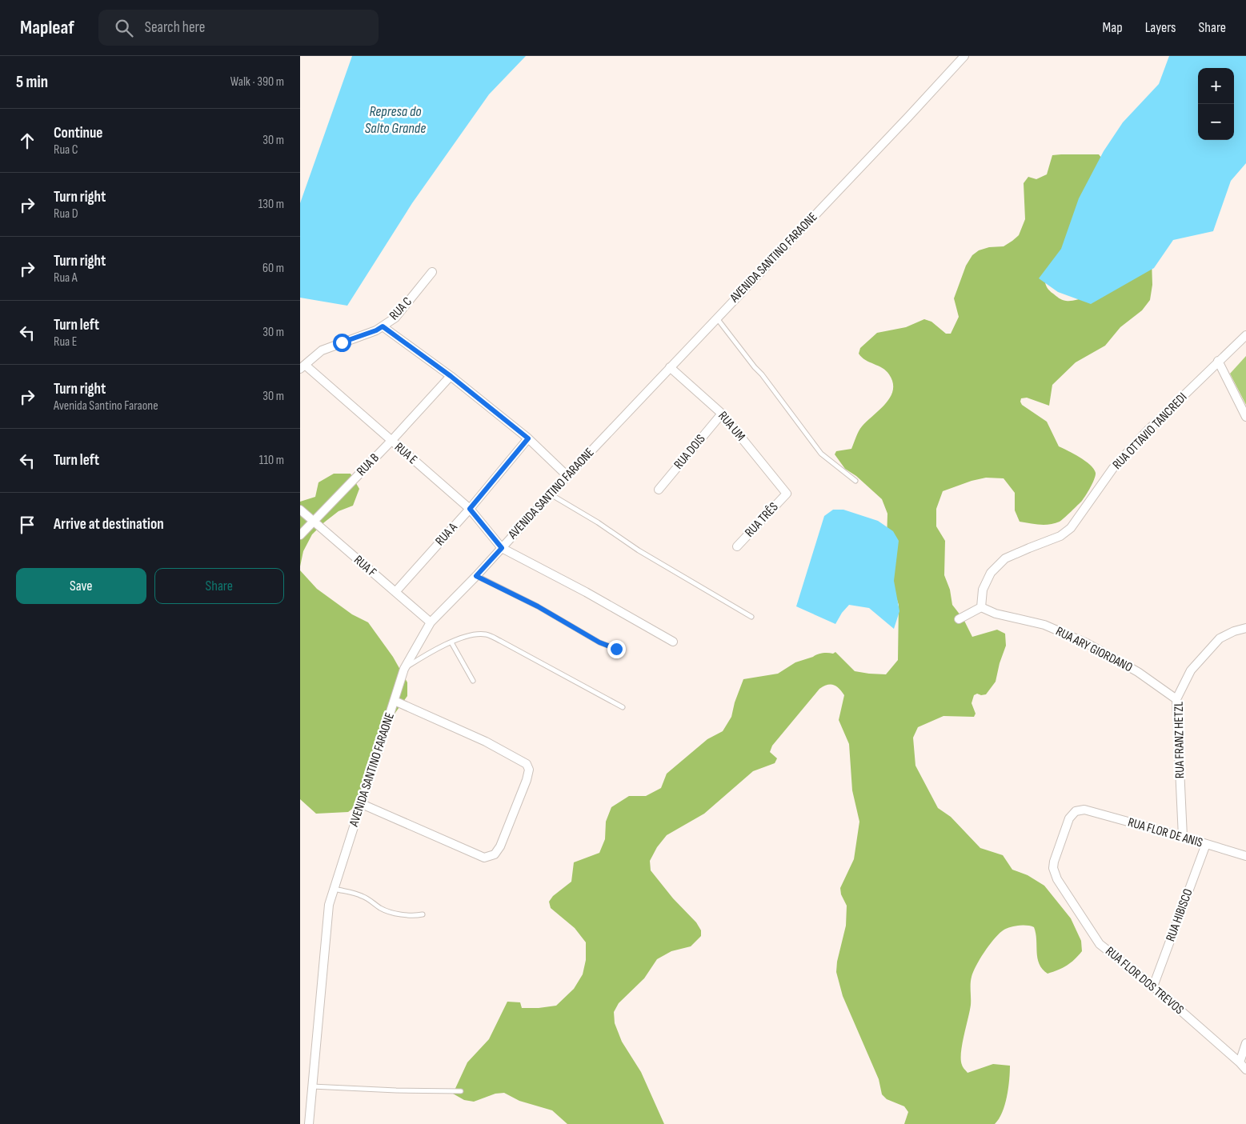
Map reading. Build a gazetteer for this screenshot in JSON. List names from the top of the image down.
{
  "streets": {
    "street": [
      "AVENIDA SANTINO FARAONE",
      "RUA C",
      "RUA UM",
      "RUA OTTAVIO TANCREDI",
      "RUA DOIS",
      "RUA E",
      "RUA B",
      "RUA TRÊS",
      "RUA A",
      "RUA F",
      "RUA ARY GIORDANO",
      "RUA FRANZ HETZL",
      "RUA FLOR DE ANIS",
      "RUA HIBISCO",
      "RUA FLOR DOS TREVOS"
    ]
  },
  "crossings": [
    ["AVENIDA SANTINO FARAONE", "RUA UM"],
    ["AVENIDA SANTINO FARAONE", "RUA E"],
    ["AVENIDA SANTINO FARAONE", "RUA F"],
    ["RUA C", "RUA E"],
    ["RUA UM", "RUA DOIS"],
    ["RUA UM", "RUA TRÊS"],
    ["RUA OTTAVIO TANCREDI", "RUA ARY GIORDANO"],
    ["RUA E", "RUA B"],
    ["RUA E", "RUA A"],
    ["RUA B", "RUA F"],
    ["RUA A", "RUA F"],
    ["RUA ARY GIORDANO", "RUA FRANZ HETZL"],
    ["RUA FRANZ HETZL", "RUA FLOR DE ANIS"],
    ["RUA FLOR DE ANIS", "RUA HIBISCO"],
    ["RUA FLOR DE ANIS", "RUA FLOR DOS TREVOS"],
    ["RUA HIBISCO", "RUA FLOR DOS TREVOS"]
  ],
  "water": ["Represa do Salto Grande"],
  "page": {
    "header": "Mapleaf",
    "search": "Search here",
    "nav": ["Map", "Layers", "Share"],
    "heading": ["5 min", "Walk · 390 m"],
    "map_buttons": ["+", "−"],
    "list": [
      ["Continue", "Rua C", "30 m"],
      ["Turn right", "Rua D", "130 m"],
      ["Turn right", "Rua A", "60 m"],
      ["Turn left", "Rua E", "30 m"],
      ["Turn right", "Avenida Santino Faraone", "30 m"],
      ["Turn left", "110 m"],
      "Arrive at destination"
    ],
    "buttons": ["Save", "Share"]
  }
}
